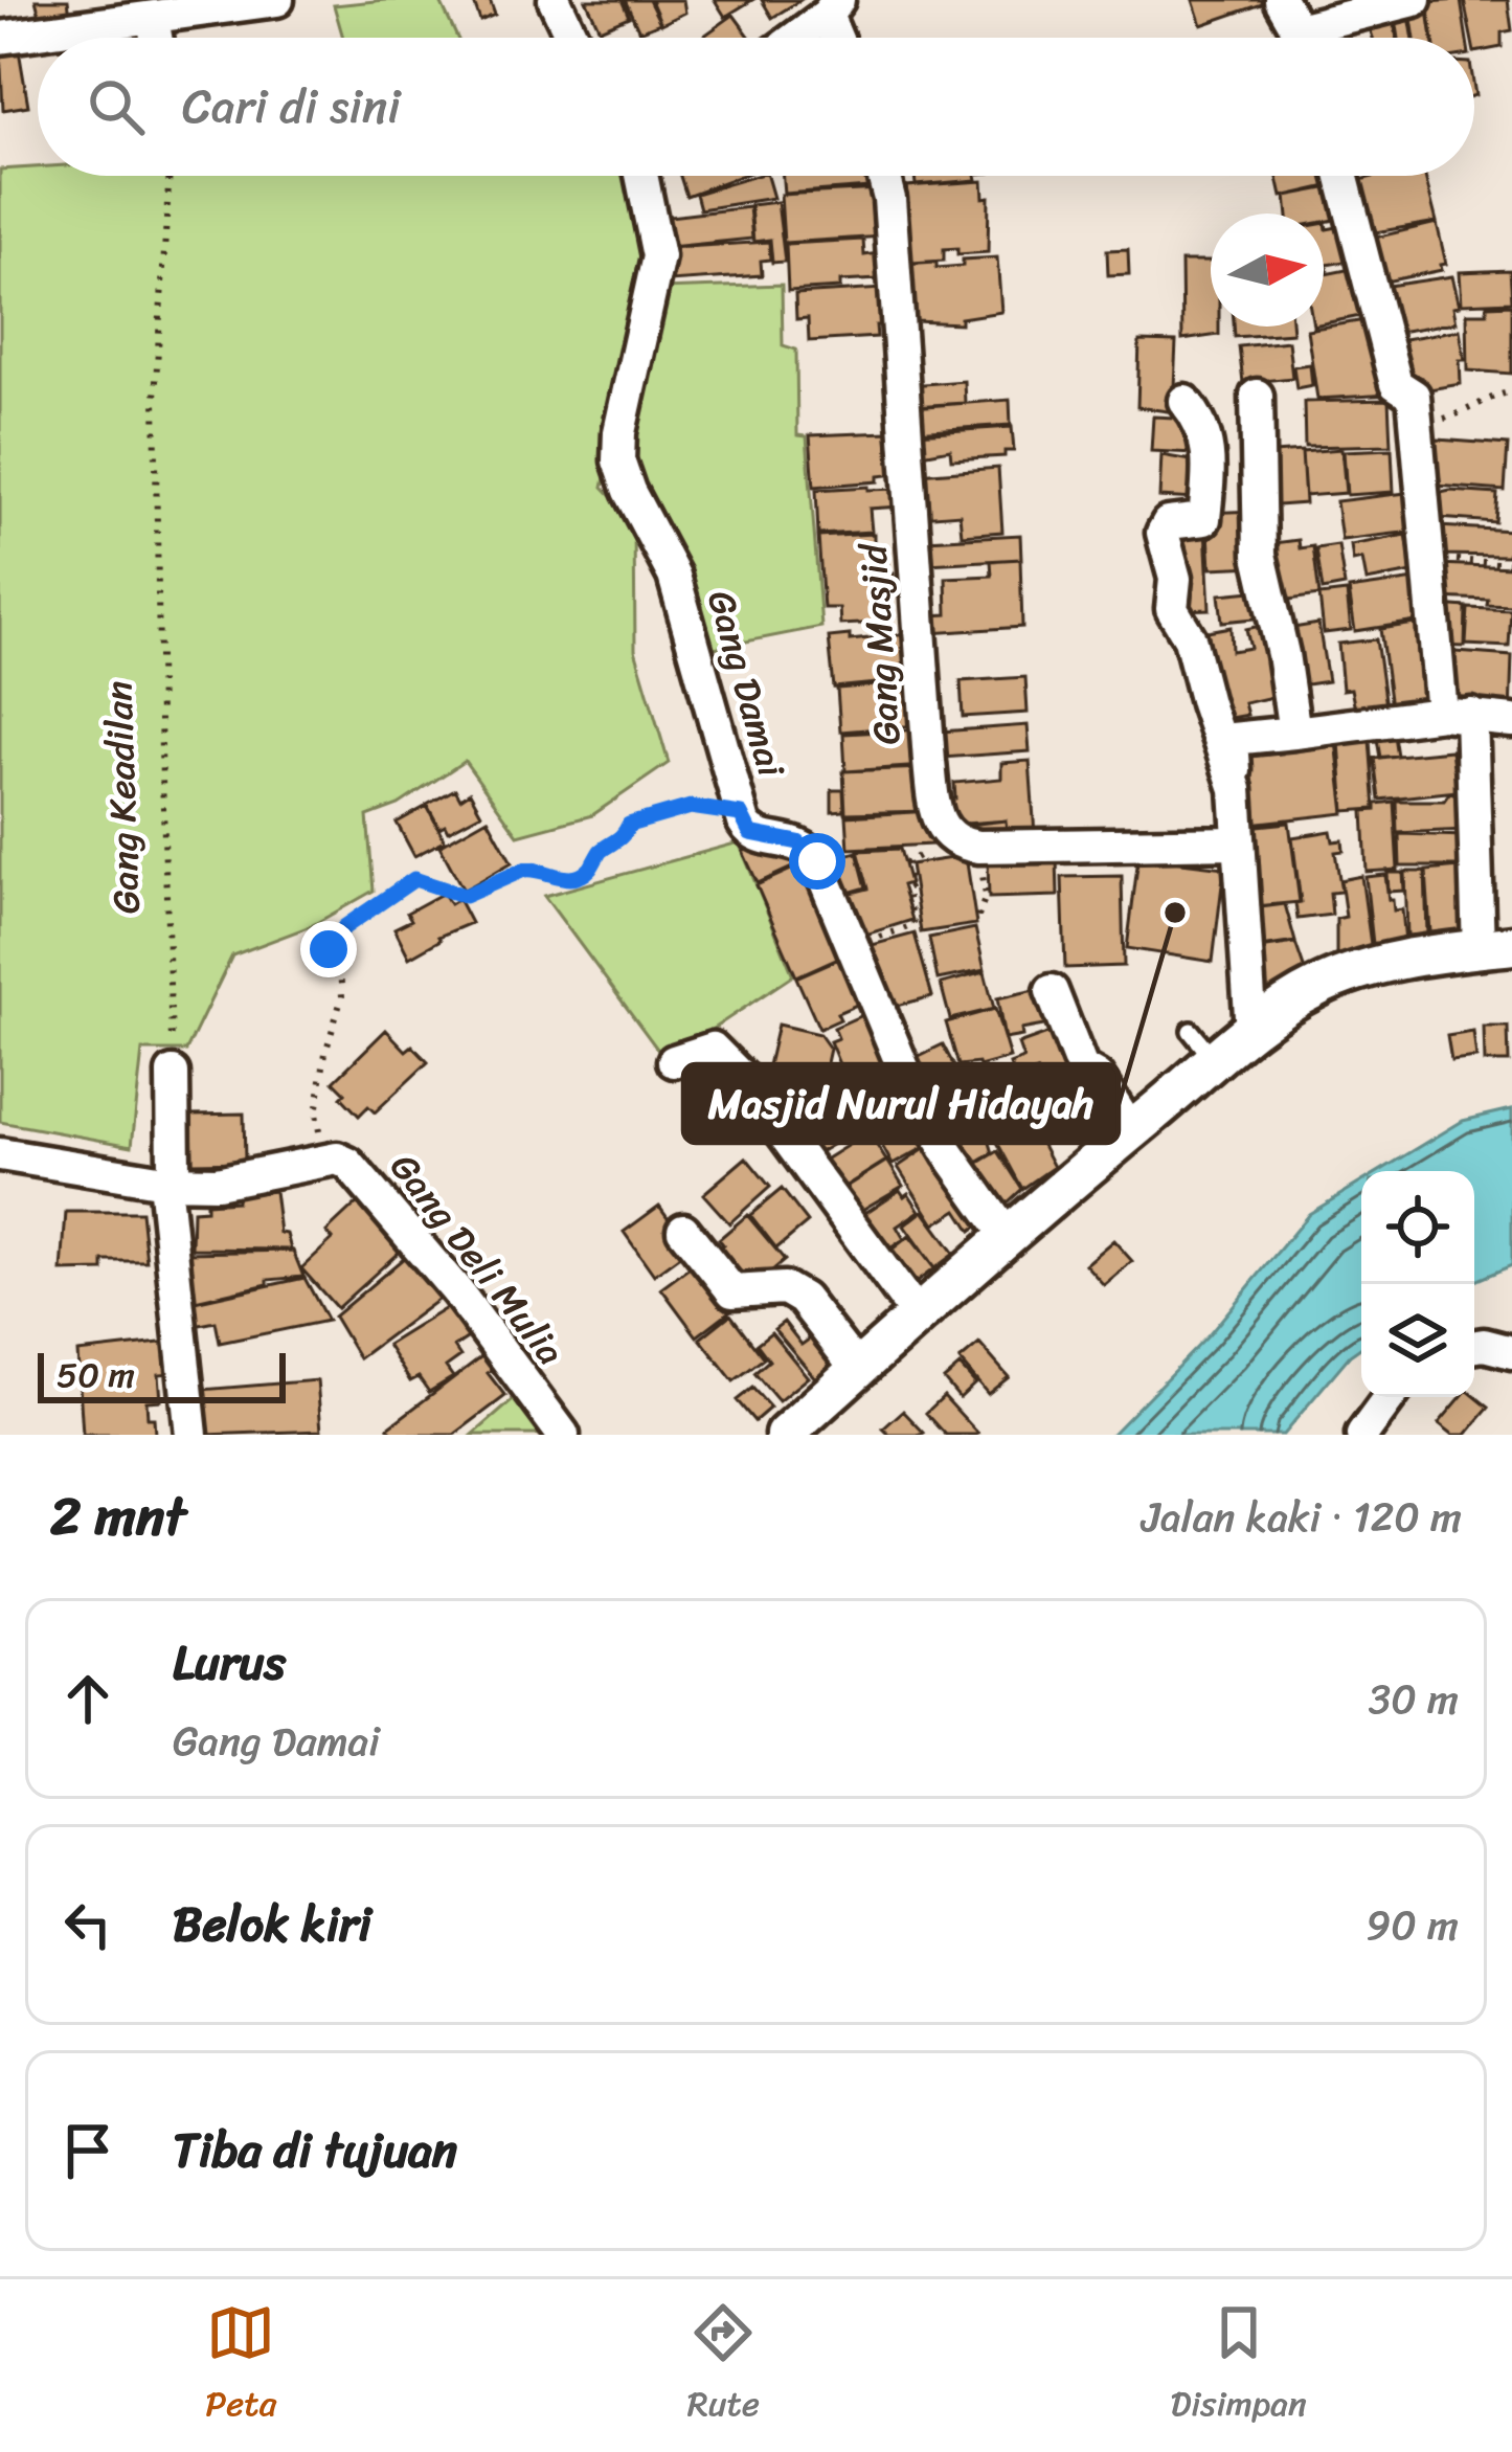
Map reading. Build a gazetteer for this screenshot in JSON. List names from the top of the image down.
{
  "streets": {
    "street": ["Gang Masjid", "Gang Damai", "Gang Deli Mulia"],
    "path": ["Gang Keadilan"]
  },
  "places": ["Masjid Nurul Hidayah"],
  "scale_bar": "50 m",
  "north": "right",
  "page": {
    "search": "Cari di sini",
    "scale": "50 m",
    "heading": ["2 mnt", "Jalan kaki · 120 m"],
    "list": [
      ["Lurus", "Gang Damai", "30 m"],
      ["Belok kiri", "90 m"],
      "Tiba di tujuan"
    ],
    "nav": ["Peta", "Rute", "Disimpan"]
  }
}
